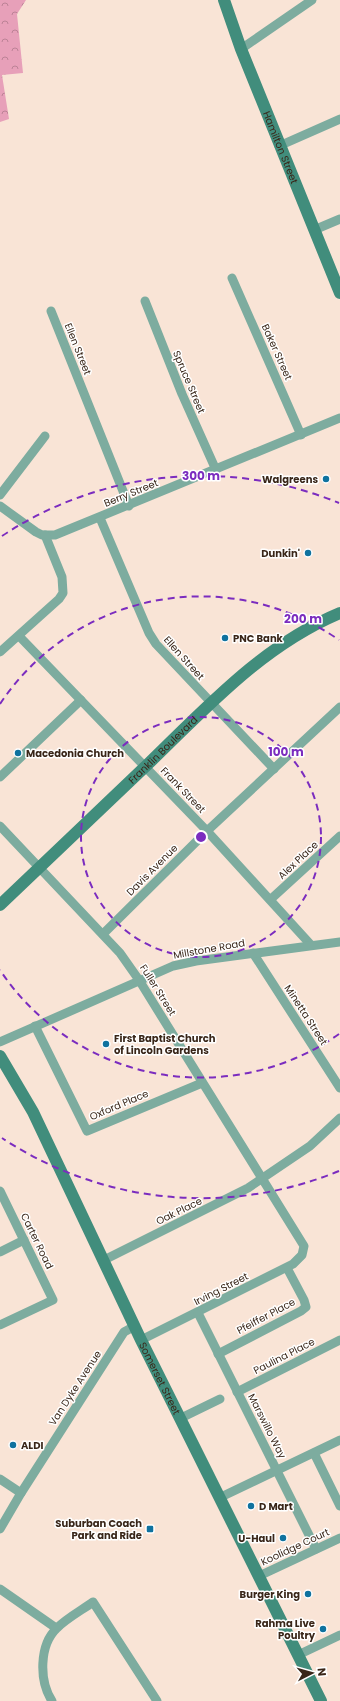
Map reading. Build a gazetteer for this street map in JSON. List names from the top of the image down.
{
  "streets": {
    "main road": ["Hamilton Street", "Franklin Boulevard", "Somerset Street"],
    "street": [
      "Ellen Street",
      "Baker Street",
      "Spruce Street",
      "Berry Street",
      "Frank Street",
      "Alex Place",
      "Davis Avenue",
      "Millstone Road",
      "Fuller Street",
      "Minetta Street",
      "Oxford Place",
      "Oak Place",
      "Carter Road",
      "Irving Street",
      "Pfeiffer Place",
      "Paulina Place",
      "Van Dyke Avenue",
      "Marswillo Way",
      "Koolidge Court"
    ]
  },
  "crossings": [
    ["Ellen Street", "Berry Street"],
    ["Ellen Street", "Franklin Boulevard"],
    ["Ellen Street", "Davis Avenue"],
    ["Baker Street", "Berry Street"],
    ["Spruce Street", "Berry Street"],
    ["Franklin Boulevard", "Frank Street"],
    ["Franklin Boulevard", "Fuller Street"],
    ["Frank Street", "Alex Place"],
    ["Frank Street", "Davis Avenue"],
    ["Frank Street", "Millstone Road"],
    ["Davis Avenue", "Fuller Street"],
    ["Millstone Road", "Fuller Street"],
    ["Millstone Road", "Minetta Street"],
    ["Millstone Road", "Oxford Place"],
    ["Fuller Street", "Oxford Place"],
    ["Fuller Street", "Oak Place"],
    ["Fuller Street", "Irving Street"],
    ["Oak Place", "Somerset Street"],
    ["Irving Street", "Pfeiffer Place"],
    ["Irving Street", "Somerset Street"],
    ["Irving Street", "Marswillo Way"],
    ["Pfeiffer Place", "Marswillo Way"],
    ["Paulina Place", "Marswillo Way"],
    ["Somerset Street", "Van Dyke Avenue"],
    ["Somerset Street", "Koolidge Court"],
    ["Marswillo Way", "Koolidge Court"]
  ],
  "places": {
    "other": [
      "Walgreens",
      "Dunkin'",
      "PNC Bank",
      "Macedonia Church",
      "First Baptist Church of Lincoln Gardens",
      "ALDI",
      "D Mart",
      "U-Haul",
      "Burger King",
      "Rahma Live Poultry"
    ],
    "transit": ["Suburban Coach Park and Ride"]
  },
  "north": "right",
  "rings": ["300 m", "200 m", "100 m"]
}
